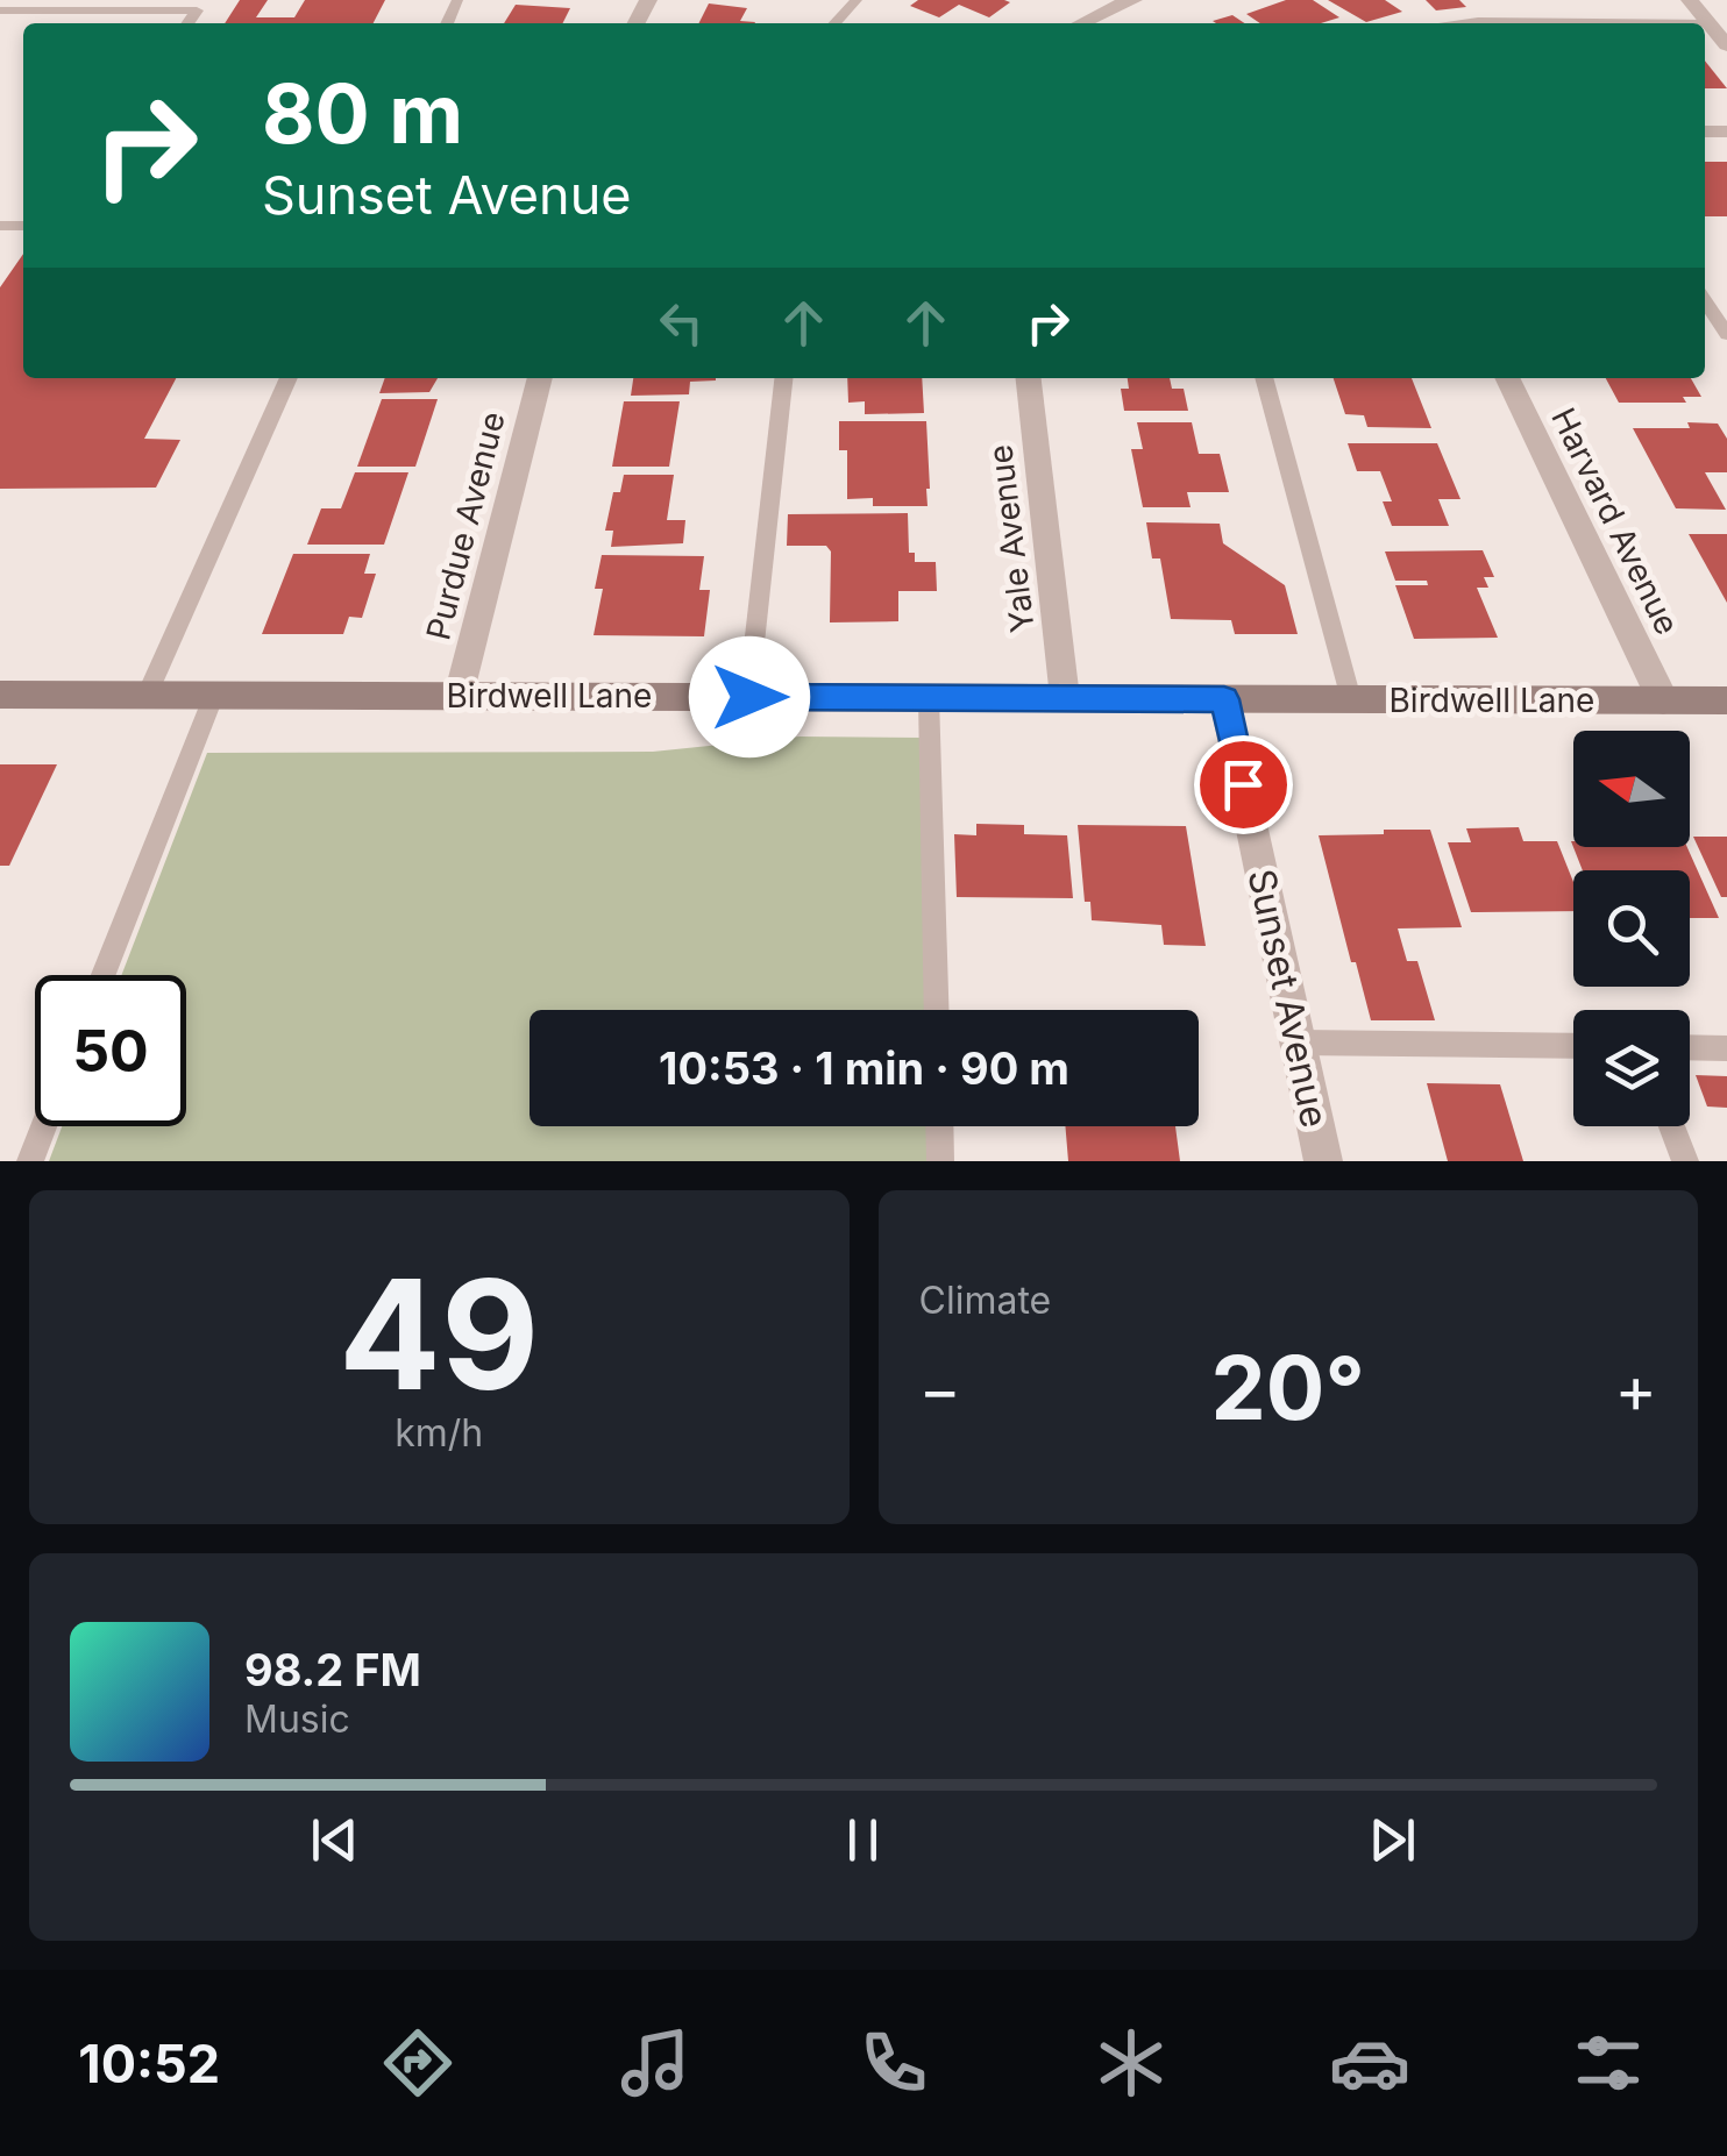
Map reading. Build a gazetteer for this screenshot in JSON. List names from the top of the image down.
{
  "streets": {
    "main road": ["Birdwell Lane"],
    "street": [
      "Harvard Avenue",
      "Purdue Avenue",
      "Yale Avenue",
      "Sunset Avenue"
    ]
  },
  "crossings": [
    ["Harvard Avenue", "Birdwell Lane"],
    ["Purdue Avenue", "Birdwell Lane"],
    ["Yale Avenue", "Birdwell Lane"],
    ["Birdwell Lane", "Sunset Avenue"]
  ],
  "north": "left",
  "page": {
    "turn": ["80 m", "Sunset Avenue"],
    "limit": "50",
    "trip": "10:53 · 1 min · 90 m",
    "tile": [
      ["49", "km/h"],
      "Climate"
    ],
    "heat": ["−", "20°", "+"],
    "song": ["98.2 FM", "Music"],
    "tabs": "10:52"
  }
}
